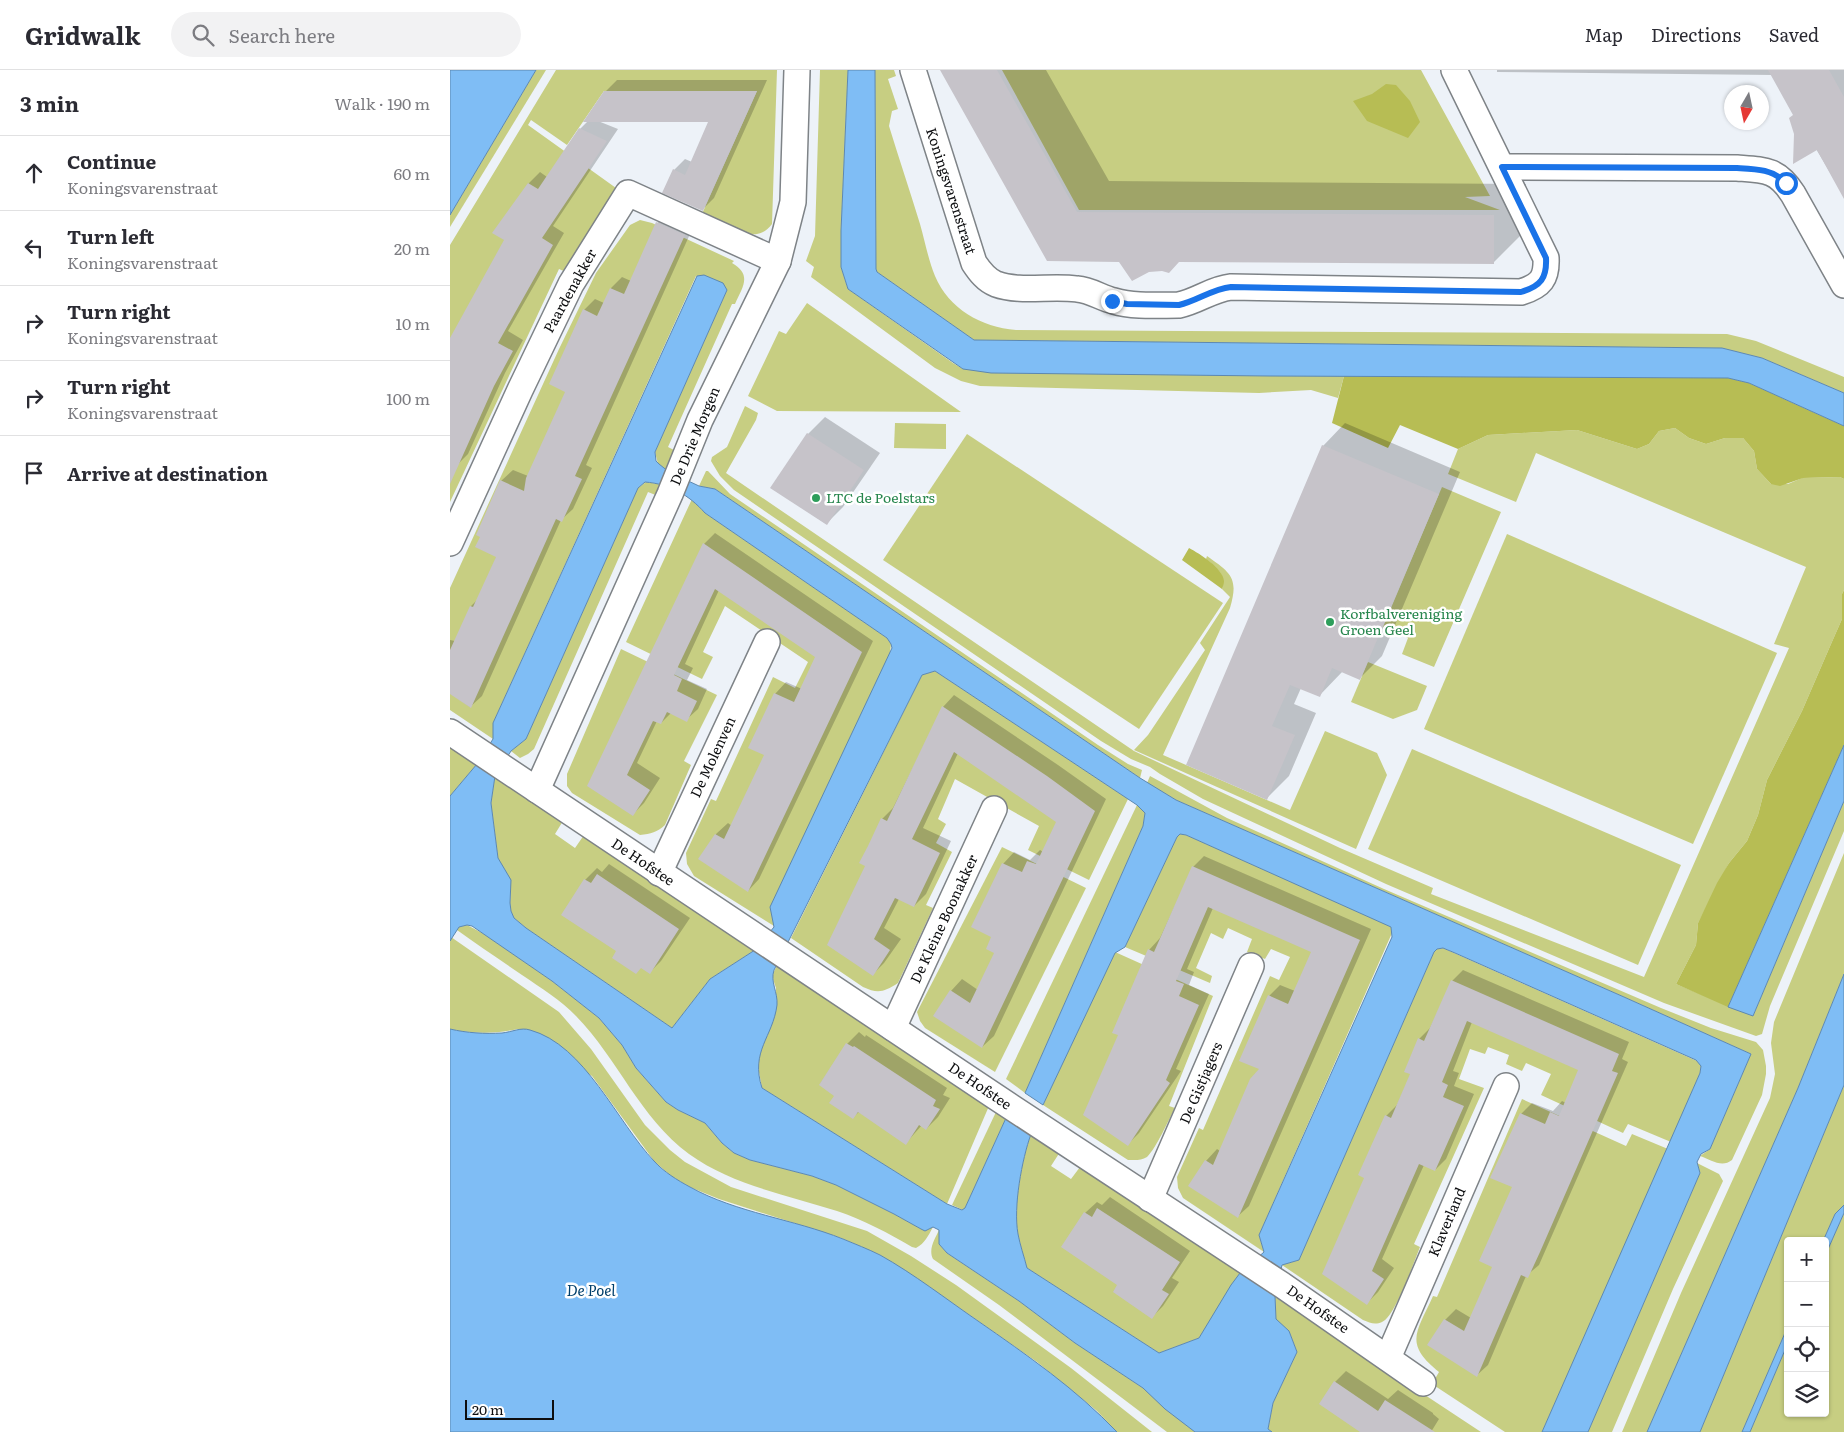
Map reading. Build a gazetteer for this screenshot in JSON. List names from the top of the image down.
{
  "streets": {
    "street": [
      "Koningsvarenstraat",
      "Paardenakker",
      "De Drie Morgen",
      "De Molenven",
      "De Hofstee",
      "De Kleine Boonakker",
      "De Gistjagers",
      "Klaverland"
    ]
  },
  "crossings": [
    ["Paardenakker", "De Drie Morgen"],
    ["De Drie Morgen", "De Hofstee"],
    ["De Molenven", "De Hofstee"],
    ["De Hofstee", "De Kleine Boonakker"],
    ["De Hofstee", "De Gistjagers"],
    ["De Hofstee", "Klaverland"]
  ],
  "water": ["De Poel"],
  "places": ["LTC de Poelstars", "Korfbalvereniging Groen Geel"],
  "scale_bar": "20 m",
  "north": "bottom",
  "page": {
    "header": "Gridwalk",
    "search": "Search here",
    "nav": ["Map", "Directions", "Saved"],
    "heading": ["3 min", "Walk · 190 m"],
    "list": [
      ["Continue", "Koningsvarenstraat", "60 m"],
      ["Turn left", "Koningsvarenstraat", "20 m"],
      ["Turn right", "Koningsvarenstraat", "10 m"],
      ["Turn right", "Koningsvarenstraat", "100 m"],
      "Arrive at destination"
    ],
    "map_buttons": ["+", "−"],
    "scale": "20 m"
  }
}
